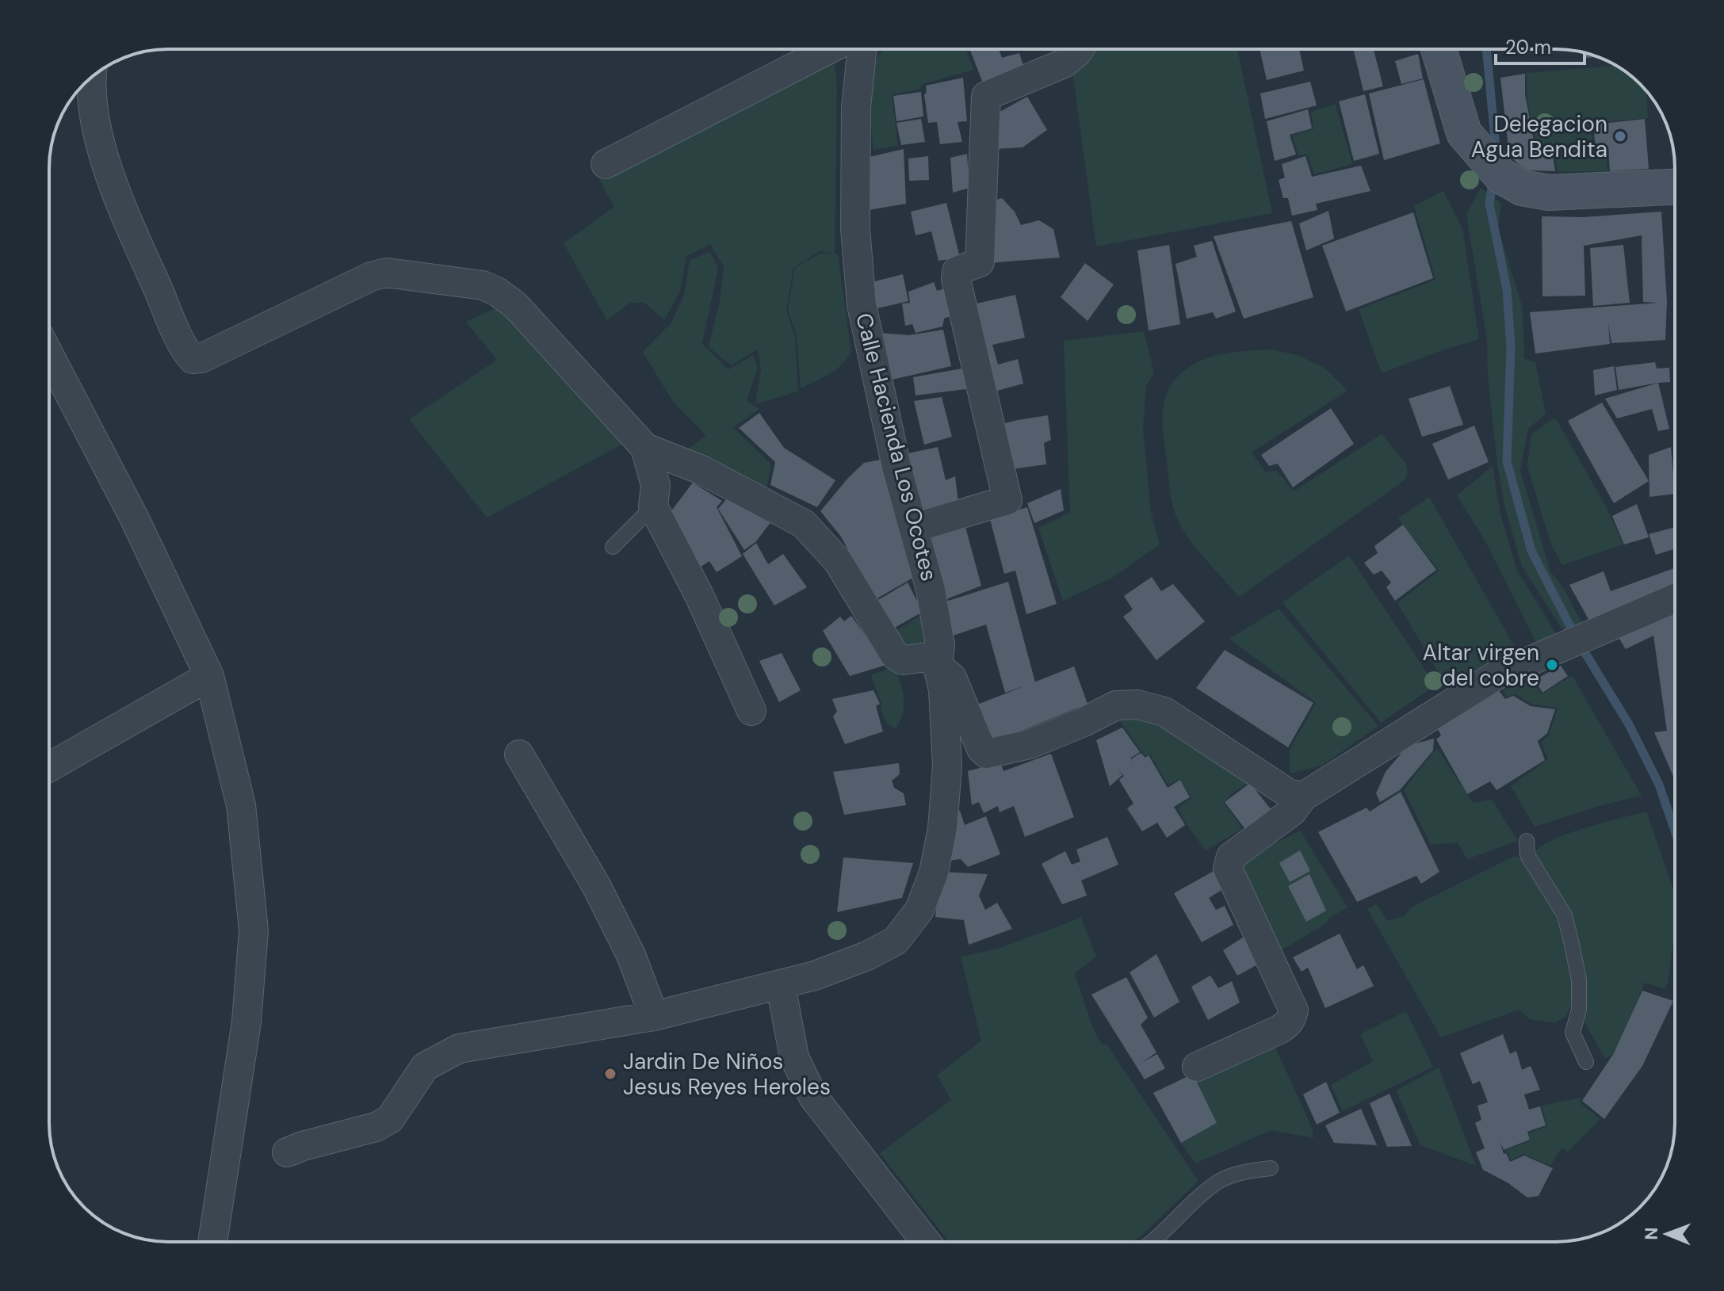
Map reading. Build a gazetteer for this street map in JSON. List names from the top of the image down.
{
  "streets": {
    "street": ["Calle Hacienda Los Ocotes"]
  },
  "places": ["Delegacion Agua Bendita", "Altar virgen del cobre", "Jardin De Niños Jesus Reyes Heroles"],
  "scale_bar": "20 m",
  "north": "left"
}
